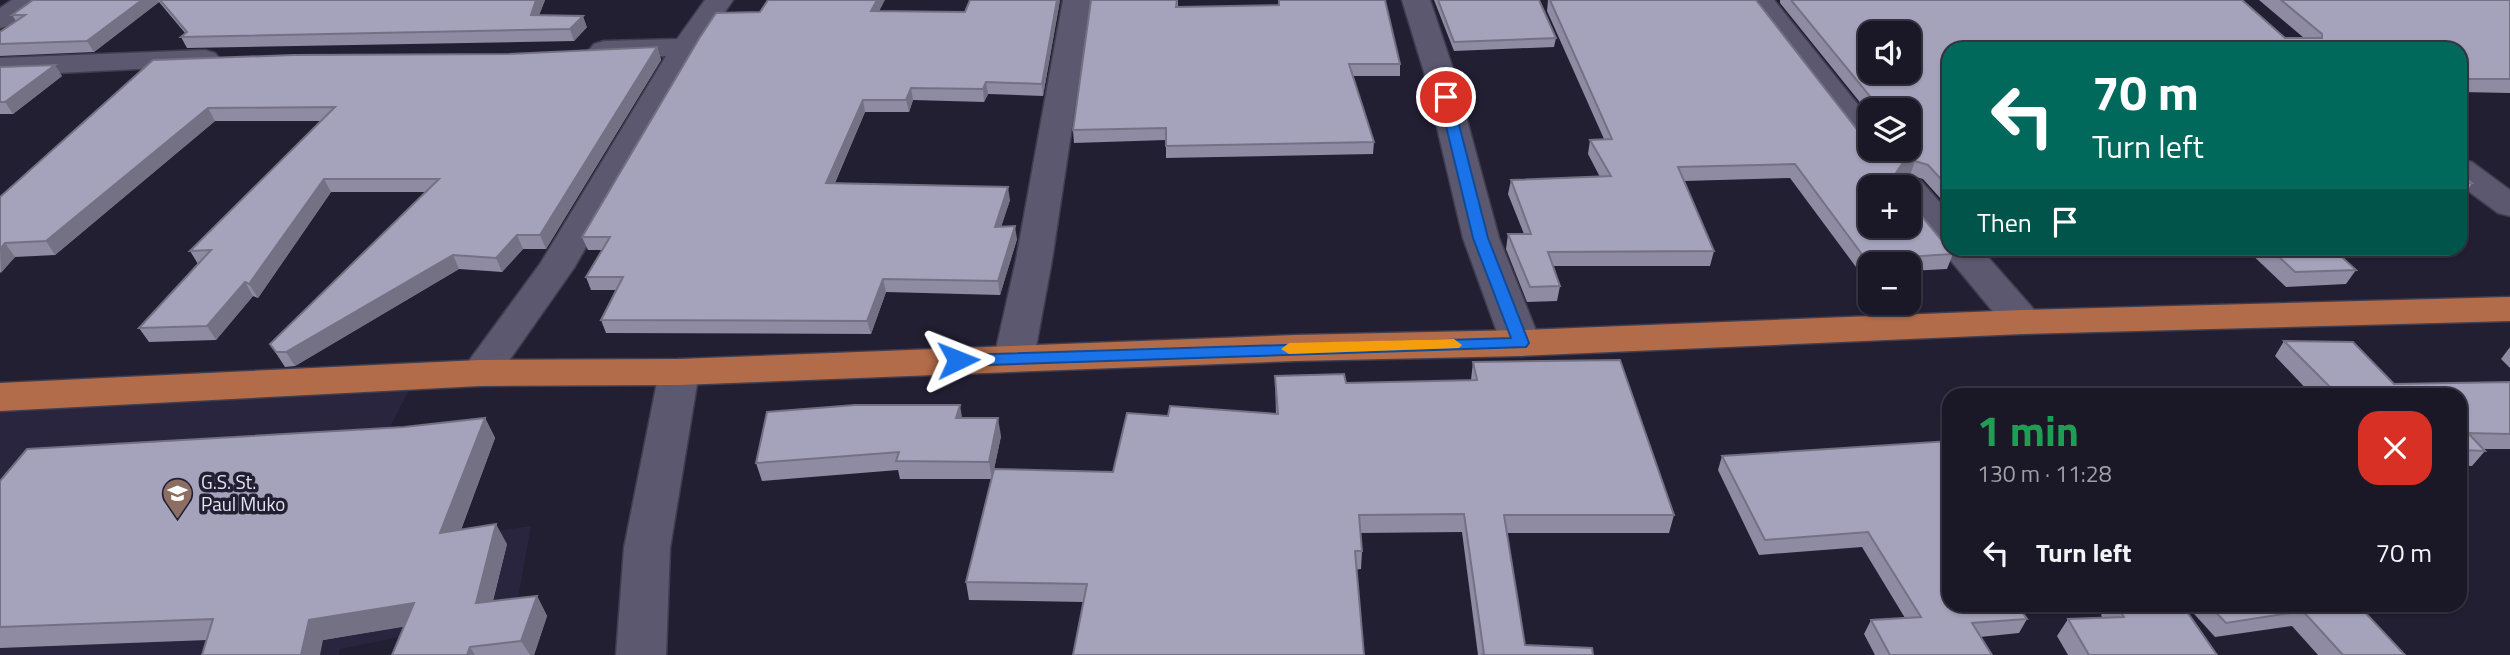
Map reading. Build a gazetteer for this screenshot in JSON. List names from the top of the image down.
{
  "places": {
    "school or university": ["G.S. St. Paul Muko"]
  },
  "page": {
    "map_buttons": ["+", "−"],
    "turn": ["70 m", "Turn left"],
    "then": "Then",
    "heading": ["1 min", "130 m · 11:28"],
    "list": [
      {
        "name": "Turn left",
        "value": "70 m"
      }
    ]
  }
}
